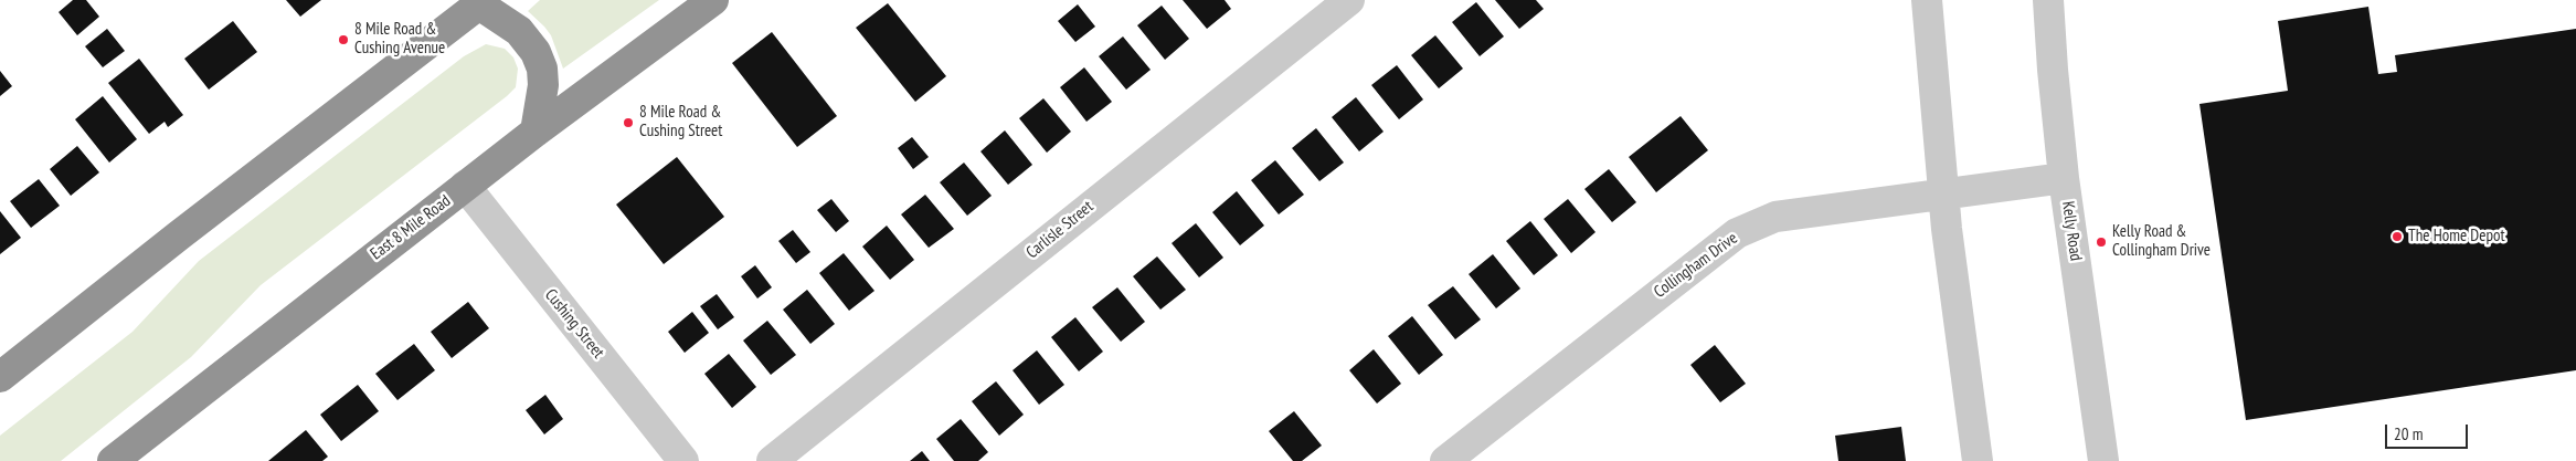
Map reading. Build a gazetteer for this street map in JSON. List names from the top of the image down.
{
  "streets": {
    "highway": ["East 8 Mile Road"],
    "street": [
      "Carlisle Street",
      "Kelly Road",
      "Collingham Drive",
      "Cushing Street"
    ]
  },
  "crossings": [
    ["East 8 Mile Road", "Cushing Street"],
    ["Kelly Road", "Collingham Drive"]
  ],
  "places": [
    "8 Mile Road & Cushing Avenue",
    "8 Mile Road & Cushing Street",
    "The Home Depot",
    "Kelly Road & Collingham Drive"
  ],
  "scale_bar": "20 m"
}
